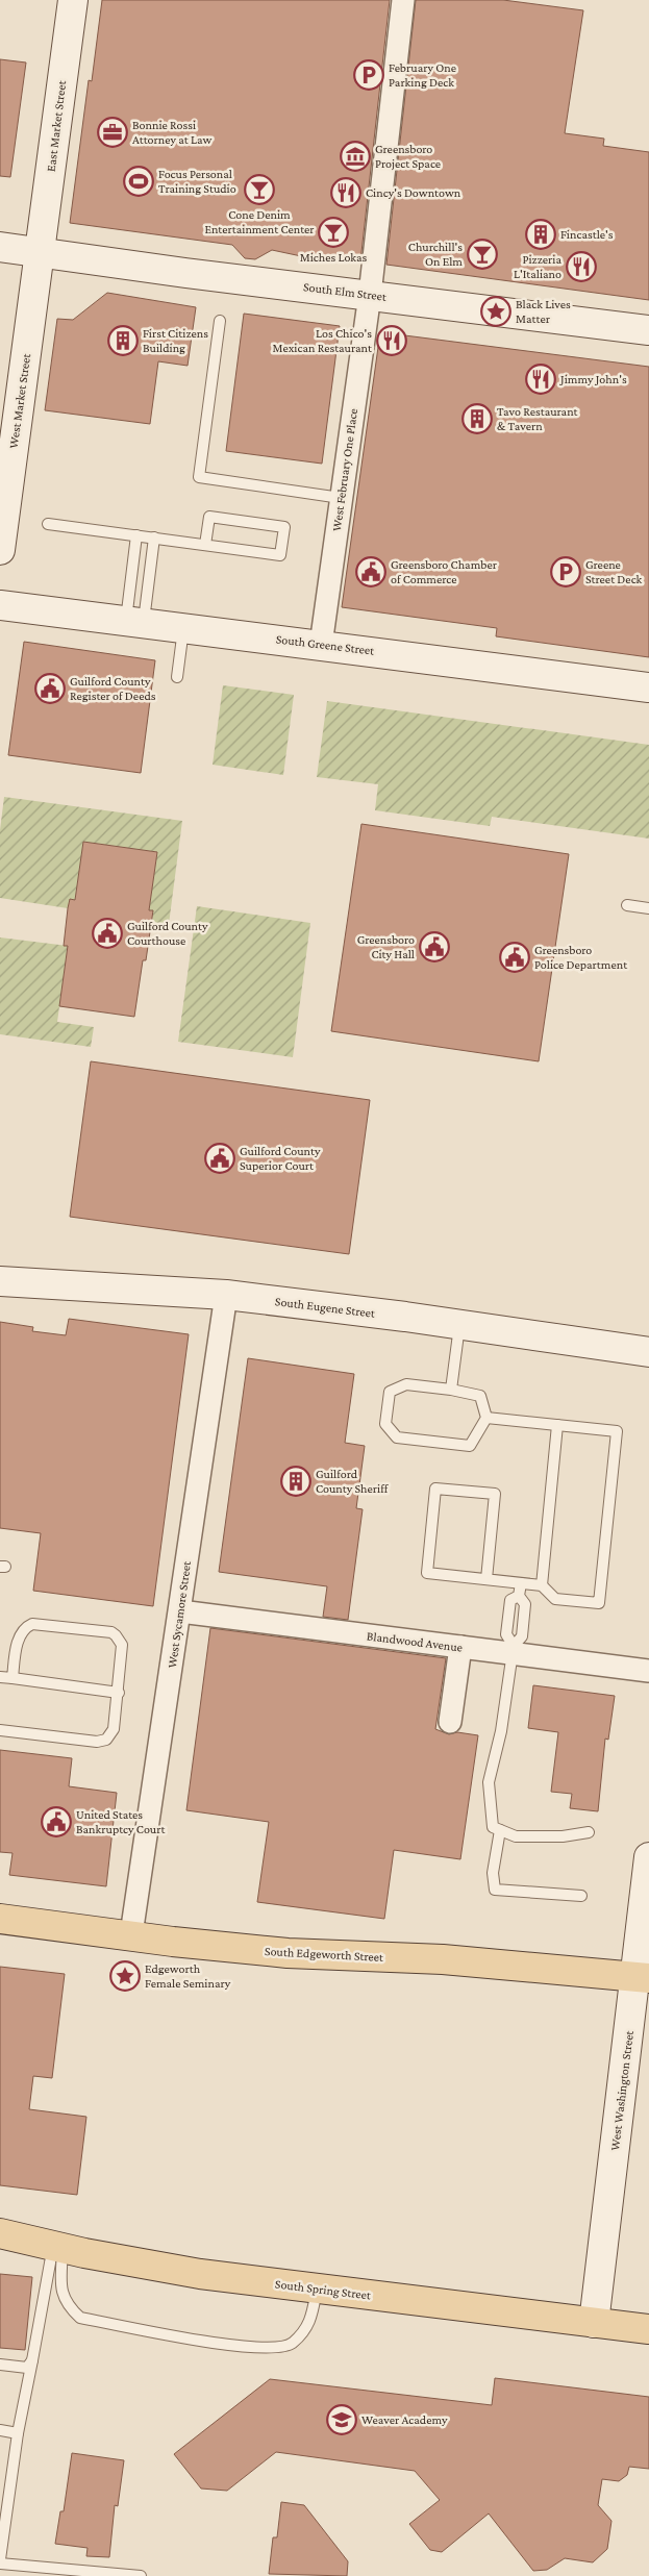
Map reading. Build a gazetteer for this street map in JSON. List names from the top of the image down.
{
  "streets": {
    "main road": ["South Edgeworth Street", "South Spring Street"],
    "street": [
      "East Market Street",
      "South Elm Street",
      "West Market Street",
      "West February One Place",
      "South Greene Street",
      "South Eugene Street",
      "West Sycamore Street",
      "Blandwood Avenue",
      "West Washington Street"
    ]
  },
  "crossings": [
    ["East Market Street", "South Elm Street"],
    ["East Market Street", "West Market Street"],
    ["South Elm Street", "West Market Street"],
    ["South Elm Street", "West February One Place"],
    ["West February One Place", "South Greene Street"],
    ["South Eugene Street", "West Sycamore Street"],
    ["West Sycamore Street", "Blandwood Avenue"],
    ["West Sycamore Street", "South Edgeworth Street"],
    ["South Edgeworth Street", "West Washington Street"],
    ["West Washington Street", "South Spring Street"]
  ],
  "places": {
    "parking": ["February One Parking Deck", "Greene Street Deck"],
    "office": ["Bonnie Rossi Attorney at Law"],
    "museum": ["Greensboro Project Space"],
    "sports": ["Focus Personal Training Studio"],
    "bar": ["Cone Denim Entertainment Center", "Miches Lokas", "Churchill's On Elm"],
    "restaurant": [
      "Cincy's Downtown",
      "Pizzeria L'Italiano",
      "Los Chico's Mexican Restaurant",
      "Jimmy John's"
    ],
    "building": [
      "Fincastle's",
      "First Citizens Building",
      "Tavo Restaurant & Tavern",
      "Guilford County Sheriff"
    ],
    "place": ["Black Lives Matter", "Edgeworth Female Seminary"],
    "public building": [
      "Greensboro Chamber of Commerce",
      "Guilford County Register of Deeds",
      "Guilford County Courthouse",
      "Greensboro City Hall",
      "Greensboro Police Department",
      "Guilford County Superior Court",
      "United States Bankruptcy Court"
    ],
    "school or university": ["Weaver Academy"]
  }
}
